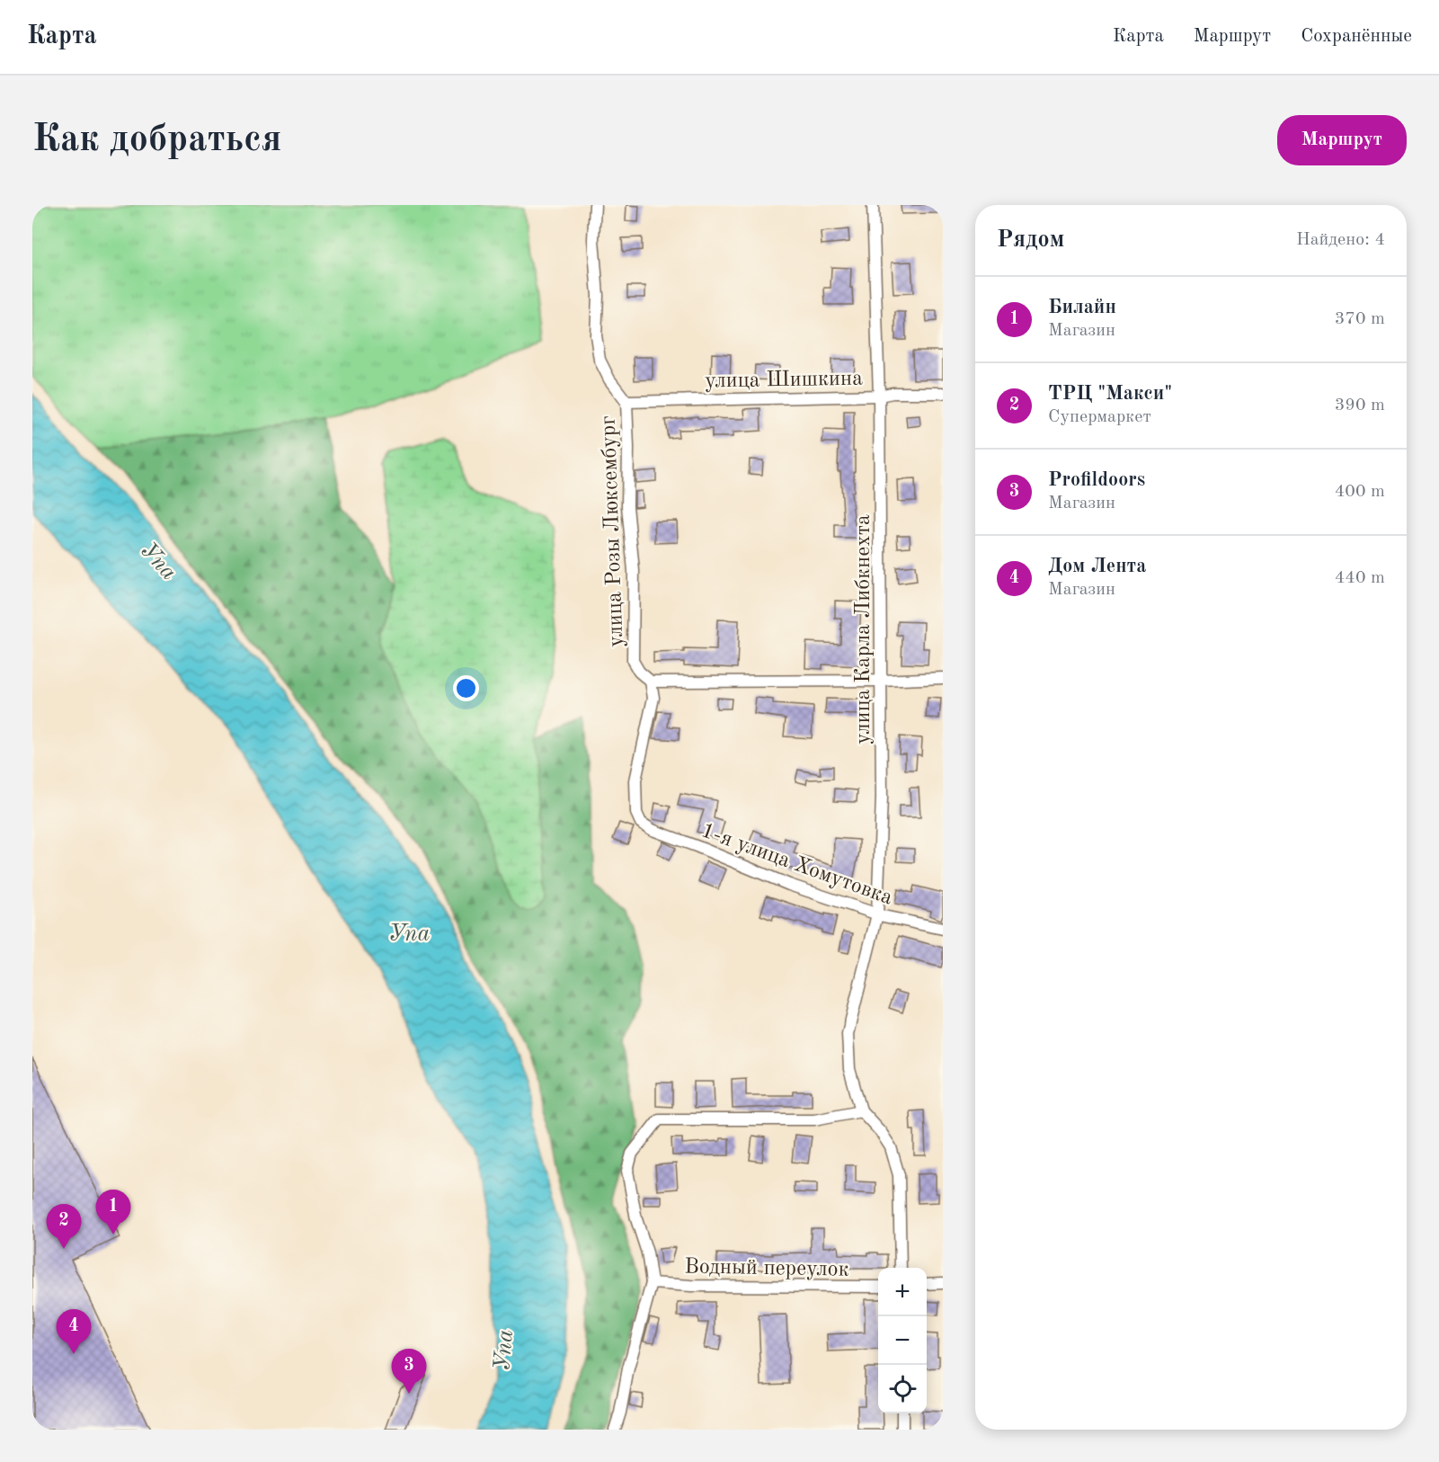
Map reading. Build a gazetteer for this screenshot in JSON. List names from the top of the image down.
{
  "streets": {
    "street": [
      "улица Шишкина",
      "улица Розы Люксембург",
      "улица Карла Либкнехта",
      "1-я улица Хомутовка",
      "Водный переулок"
    ]
  },
  "crossings": [
    ["улица Шишкина", "улица Розы Люксембург"],
    ["улица Шишкина", "улица Карла Либкнехта"],
    ["улица Розы Люксембург", "1-я улица Хомутовка"],
    ["улица Карла Либкнехта", "1-я улица Хомутовка"]
  ],
  "water": ["Упа"],
  "page": {
    "header": "Карта",
    "nav": ["Карта", "Маршрут", "Сохранённые"],
    "buttons": "Маршрут",
    "title": "Как добраться",
    "heading": ["Рядом", "Найдено: 4"],
    "list": [
      {
        "mark": "1",
        "name": "Билайн",
        "note": "Магазин",
        "value": "370 m"
      },
      {
        "mark": "2",
        "name": "ТРЦ \"Макси\"",
        "note": "Супермаркет",
        "value": "390 m"
      },
      {
        "mark": "3",
        "name": "Profildoors",
        "note": "Магазин",
        "value": "400 m"
      },
      {
        "mark": "4",
        "name": "Дом Лента",
        "note": "Магазин",
        "value": "440 m"
      }
    ],
    "pins": [
      "1",
      "2",
      "4",
      "3"
    ],
    "map_buttons": ["+", "−"]
  }
}
